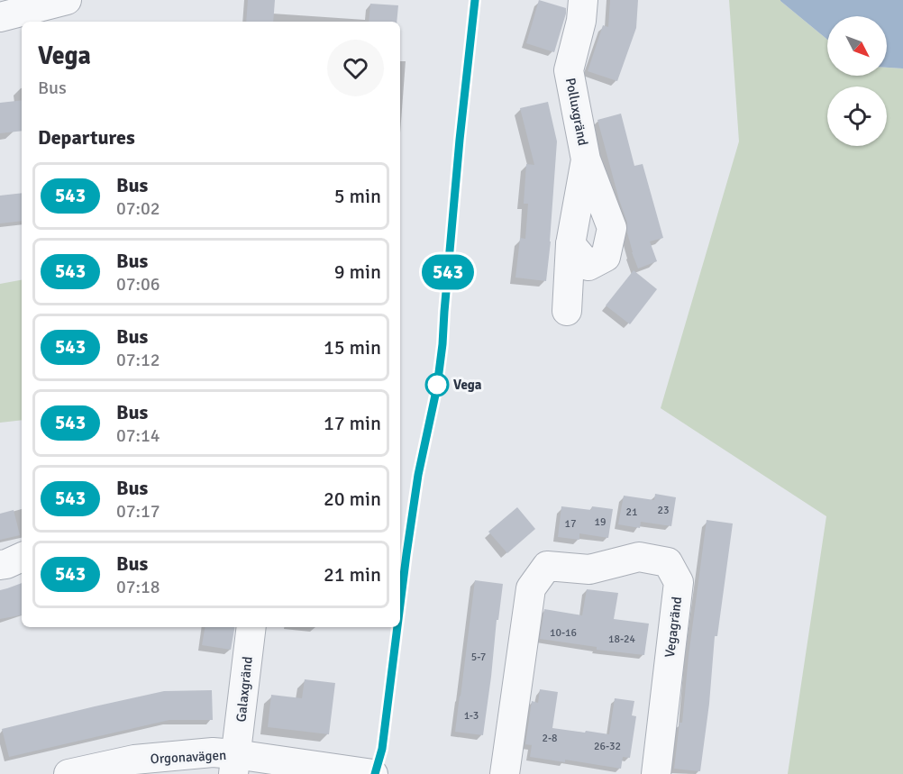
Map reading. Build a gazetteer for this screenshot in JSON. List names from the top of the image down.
{
  "streets": {
    "street": [
      "Polluxgränd",
      "Vegagränd",
      "Galaxgränd",
      "Orgonavägen"
    ]
  },
  "crossings": [
    ["Galaxgränd", "Orgonavägen"]
  ],
  "places": ["Vega"],
  "lines": ["bus line 543"],
  "house_numbers": [
    "23",
    "21",
    "19",
    "17",
    "10-16",
    "18-24",
    "5-7",
    "1-3",
    "2-8",
    "26-32"
  ],
  "north": "bottom right",
  "page": {
    "on_map": "543",
    "heading": [
      ["Vega", "Bus"],
      "Departures"
    ],
    "list": [
      {
        "mark": "543",
        "name": "Bus",
        "note": "07:02",
        "value": "5 min"
      },
      {
        "mark": "543",
        "name": "Bus",
        "note": "07:06",
        "value": "9 min"
      },
      {
        "mark": "543",
        "name": "Bus",
        "note": "07:12",
        "value": "15 min"
      },
      {
        "mark": "543",
        "name": "Bus",
        "note": "07:14",
        "value": "17 min"
      },
      {
        "mark": "543",
        "name": "Bus",
        "note": "07:17",
        "value": "20 min"
      },
      {
        "mark": "543",
        "name": "Bus",
        "note": "07:18",
        "value": "21 min"
      }
    ]
  }
}
